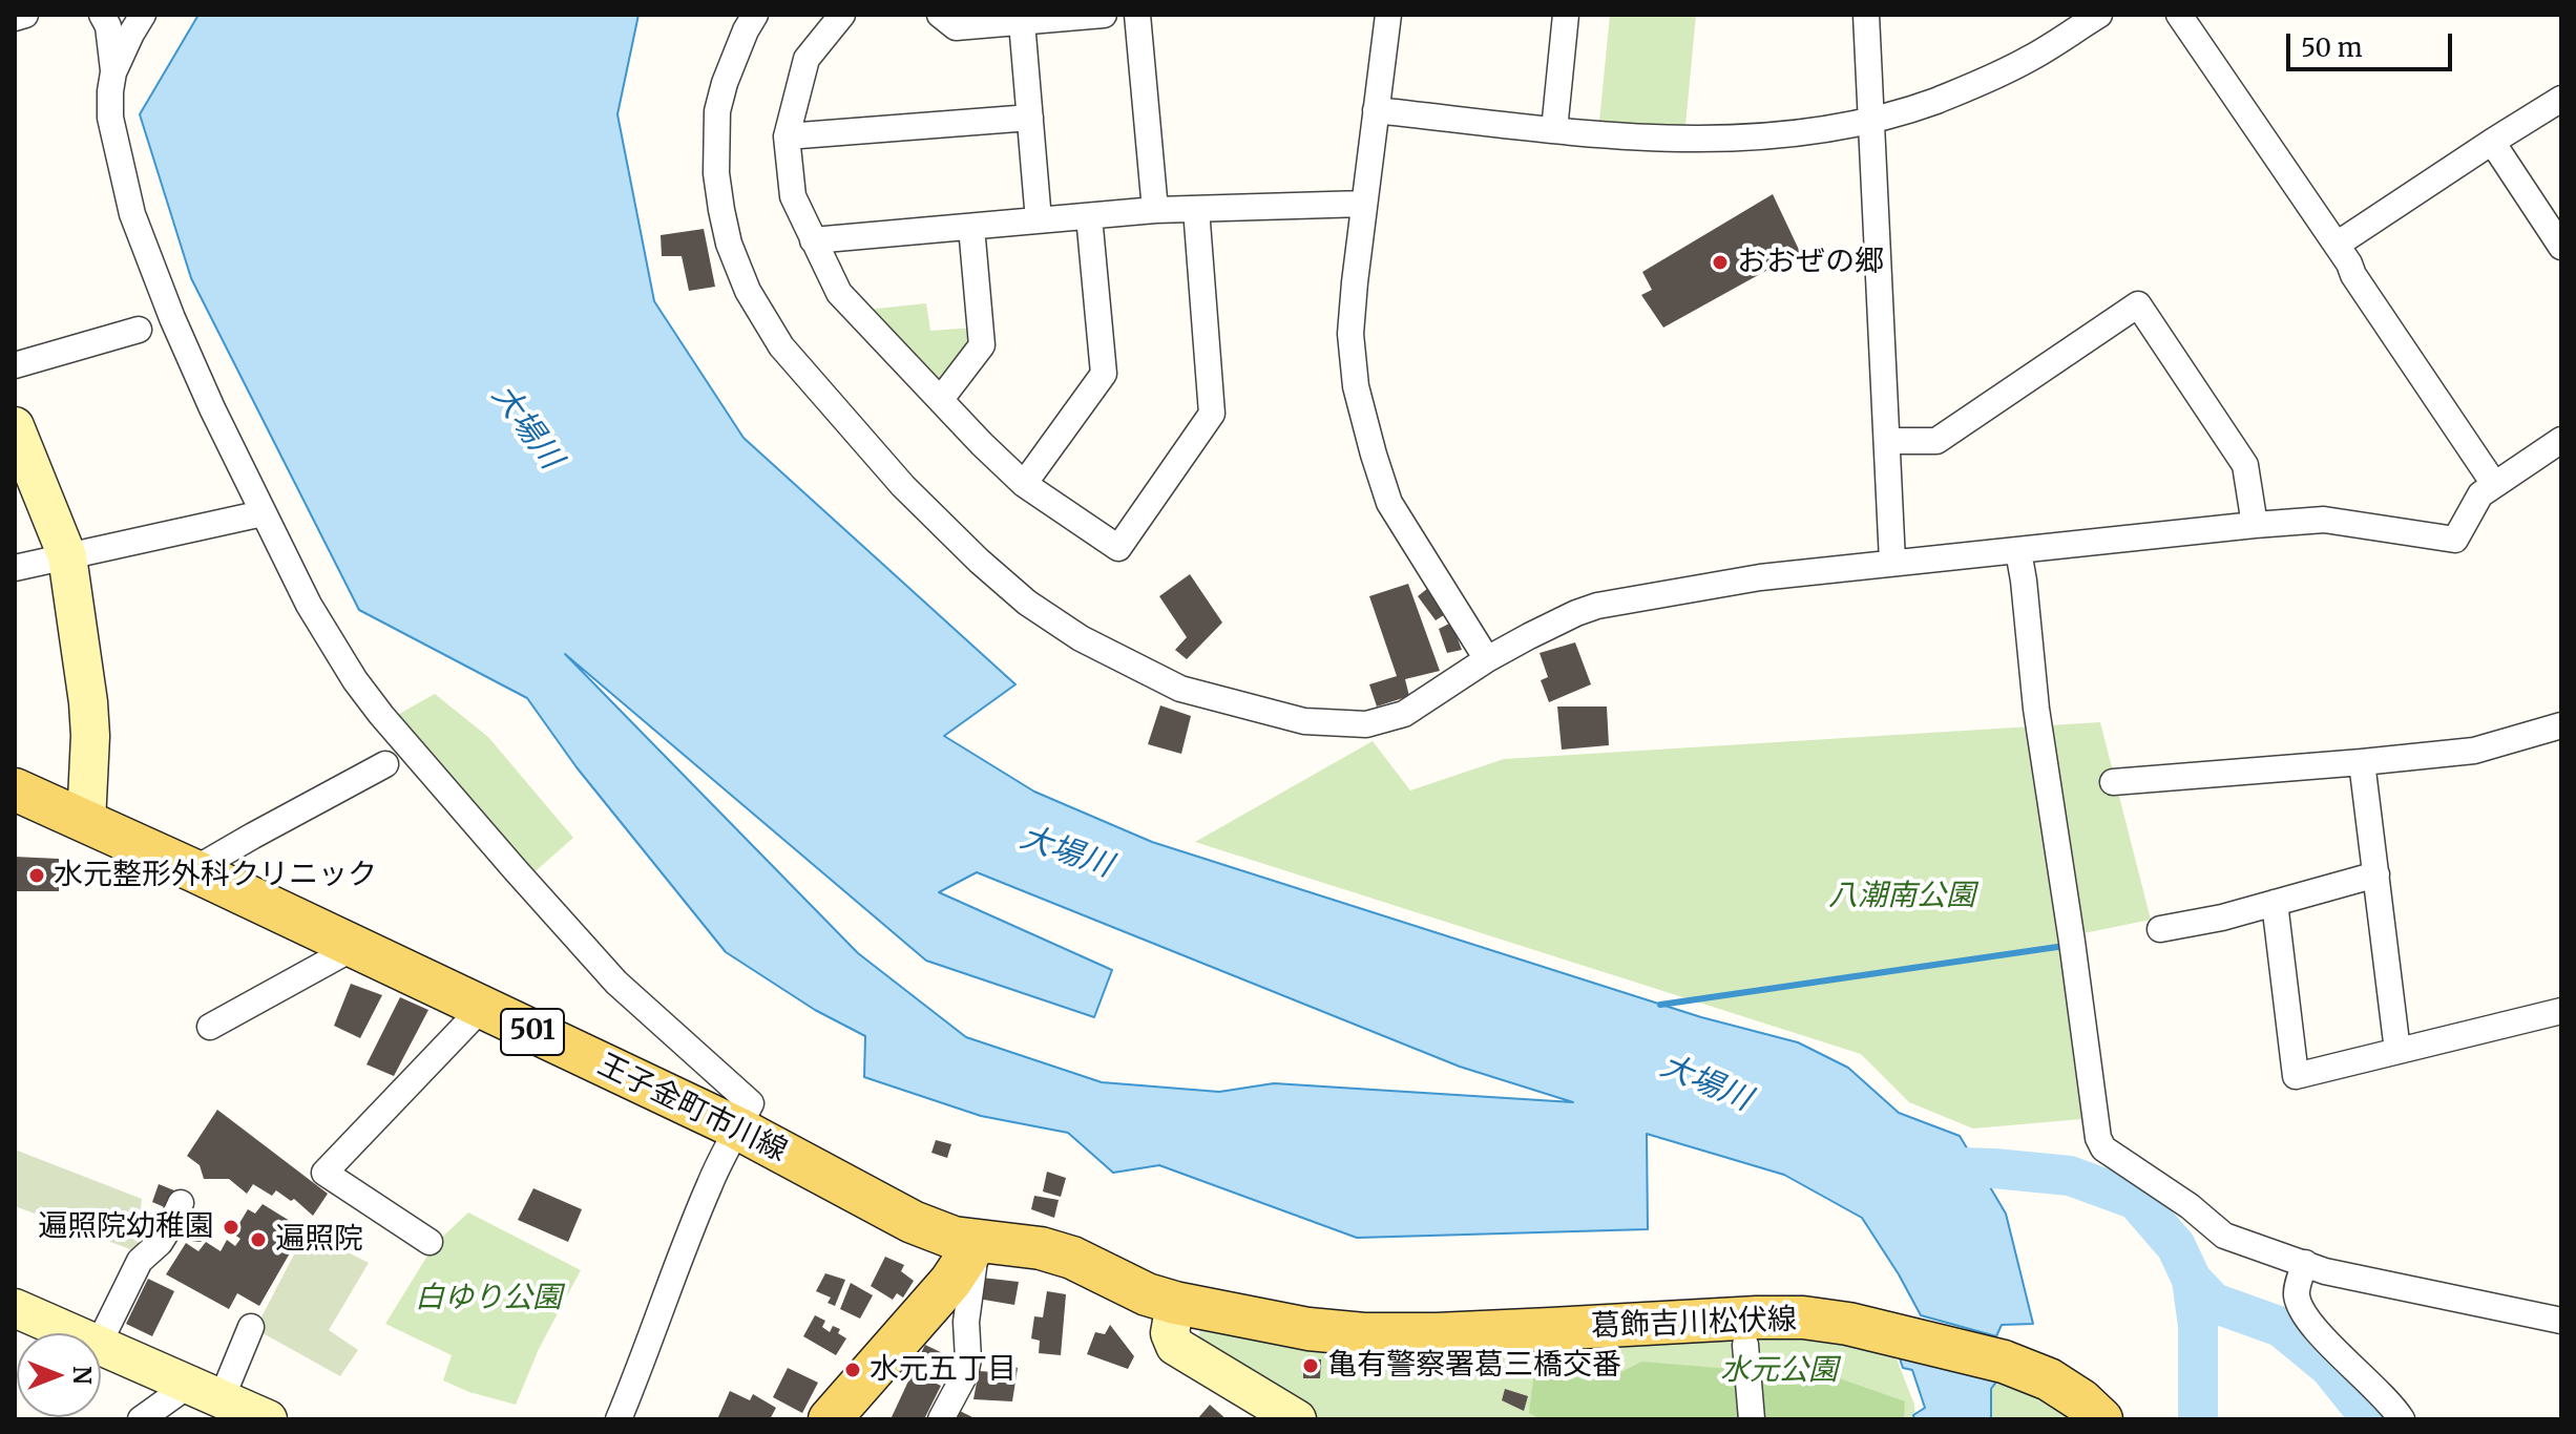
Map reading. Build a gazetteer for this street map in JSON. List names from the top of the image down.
{
  "streets": {
    "main road": ["501", "王子金町市川線", "葛飾吉川松伏線"]
  },
  "crossings": [
    ["王子金町市川線", "葛飾吉川松伏線"]
  ],
  "water": ["大場川"],
  "parks": ["八潮南公園", "白ゆり公園", "水元公園"],
  "places": [
    "おおぜの郷",
    "水元整形外科クリニック",
    "遍照院幼稚園",
    "遍照院",
    "亀有警察署葛三橋交番",
    "水元五丁目"
  ],
  "scale_bar": "50 m",
  "north": "right"
}
